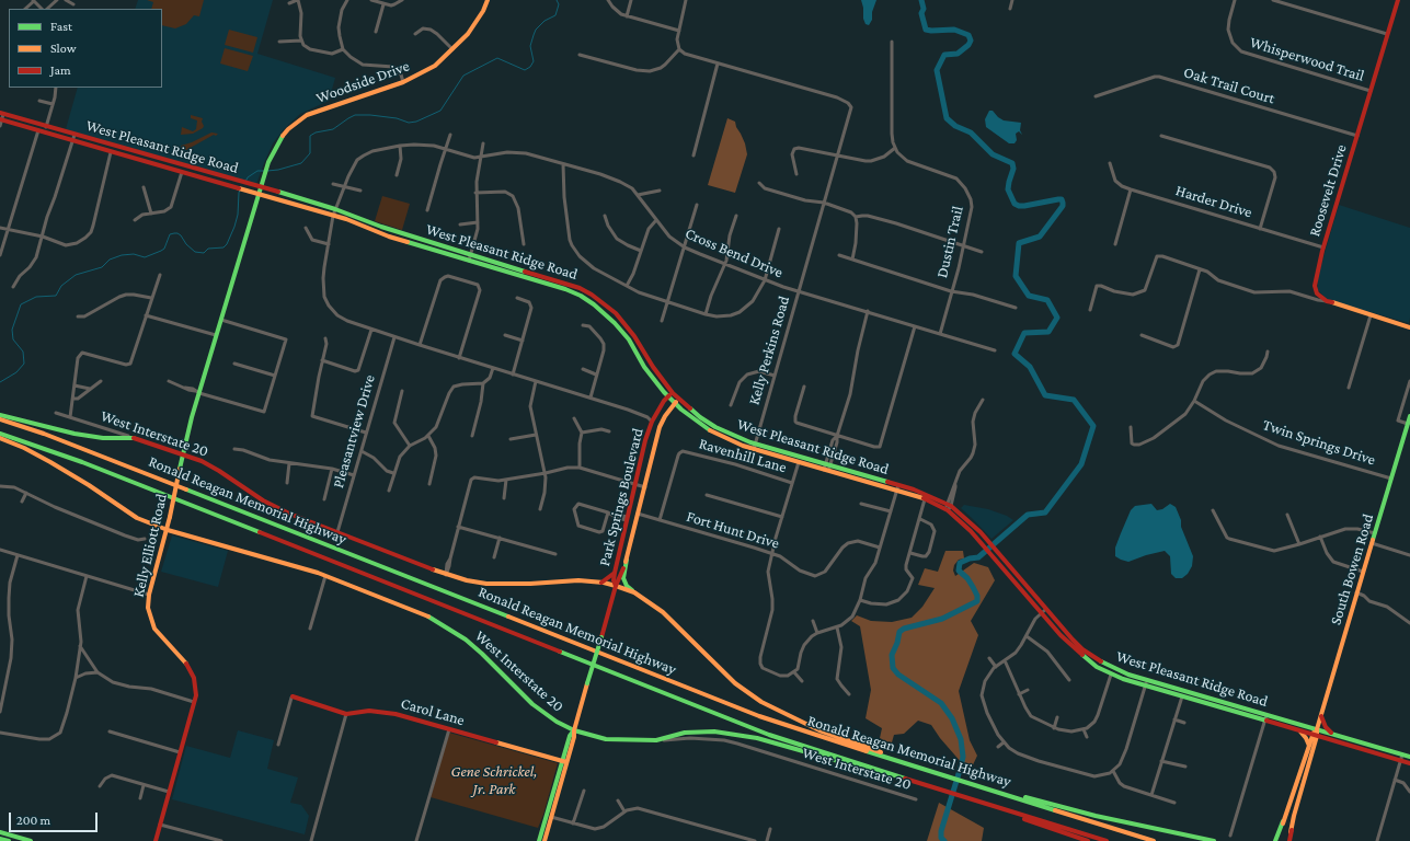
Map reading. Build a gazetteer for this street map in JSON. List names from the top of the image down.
{
  "streets": {
    "main road": [
      "Woodside Drive",
      "West Pleasant Ridge Road",
      "Roosevelt Drive",
      "West Interstate 20",
      "Park Springs Boulevard",
      "Ronald Reagan Memorial Highway",
      "Kelly Elliott Road",
      "South Bowen Road",
      "Carol Lane"
    ],
    "street": [
      "Whisperwood Trail",
      "Oak Trail Court",
      "Harder Drive",
      "Dustin Trail",
      "Cross Bend Drive",
      "Kelly Perkins Road",
      "Pleasantview Drive",
      "Twin Springs Drive",
      "Ravenhill Lane",
      "Fort Hunt Drive"
    ]
  },
  "crossings": [
    ["Whisperwood Trail", "Roosevelt Drive"],
    ["Woodside Drive", "West Pleasant Ridge Road"],
    ["Woodside Drive", "Kelly Elliott Road"],
    ["Oak Trail Court", "Roosevelt Drive"],
    ["West Pleasant Ridge Road", "Cross Bend Drive"],
    ["West Pleasant Ridge Road", "Kelly Perkins Road"],
    ["West Pleasant Ridge Road", "Park Springs Boulevard"],
    ["West Pleasant Ridge Road", "Kelly Elliott Road"],
    ["West Pleasant Ridge Road", "South Bowen Road"],
    ["Roosevelt Drive", "Harder Drive"],
    ["Dustin Trail", "Cross Bend Drive"],
    ["Cross Bend Drive", "Kelly Perkins Road"],
    ["Pleasantview Drive", "West Interstate 20"],
    ["West Interstate 20", "Park Springs Boulevard"],
    ["West Interstate 20", "Kelly Elliott Road"],
    ["Twin Springs Drive", "South Bowen Road"],
    ["Ravenhill Lane", "Fort Hunt Drive"],
    ["Park Springs Boulevard", "Fort Hunt Drive"],
    ["Park Springs Boulevard", "Carol Lane"]
  ],
  "parks": ["Gene Schrickel, Jr. Park"],
  "legend": ["Fast", "Slow", "Jam"],
  "scale_bar": "200 m"
}
